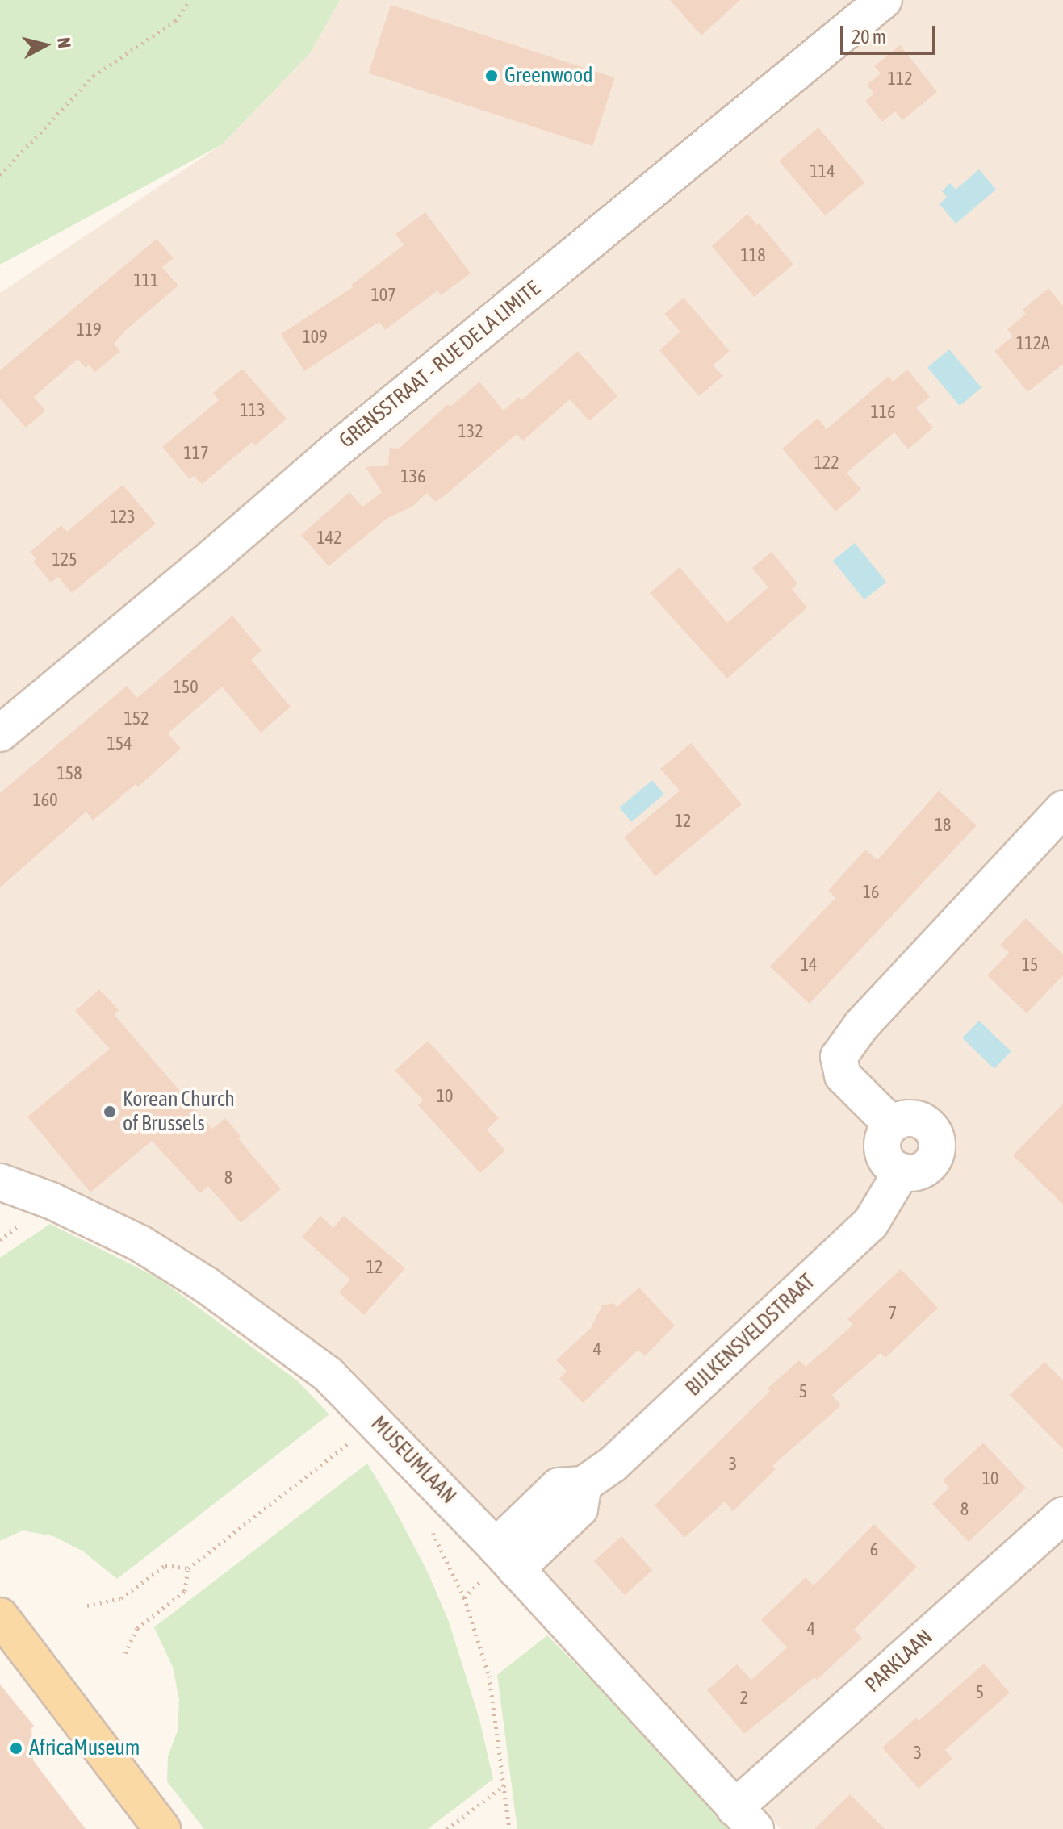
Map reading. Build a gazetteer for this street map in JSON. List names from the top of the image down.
{
  "streets": {
    "street": [
      "GRENSSTRAAT - RUE DE LA LIMITE",
      "BIJLKENSVELDSTRAAT",
      "MUSEUMLAAN",
      "PARKLAAN"
    ]
  },
  "crossings": [
    ["BIJLKENSVELDSTRAAT", "MUSEUMLAAN"],
    ["MUSEUMLAAN", "PARKLAAN"]
  ],
  "places": ["Greenwood", "Korean Church of Brussels", "AfricaMuseum"],
  "house_numbers": [
    "112",
    "114",
    "118",
    "111",
    "107",
    "119",
    "109",
    "112A",
    "113",
    "116",
    "132",
    "117",
    "122",
    "136",
    "123",
    "142",
    "125",
    "150",
    "152",
    "154",
    "158",
    "160",
    "12",
    "18",
    "16",
    "14",
    "15",
    "10",
    "8",
    "12",
    "7",
    "4",
    "5",
    "3",
    "10",
    "8",
    "6",
    "4",
    "5",
    "2",
    "3"
  ],
  "scale_bar": "20 m",
  "north": "right"
}
